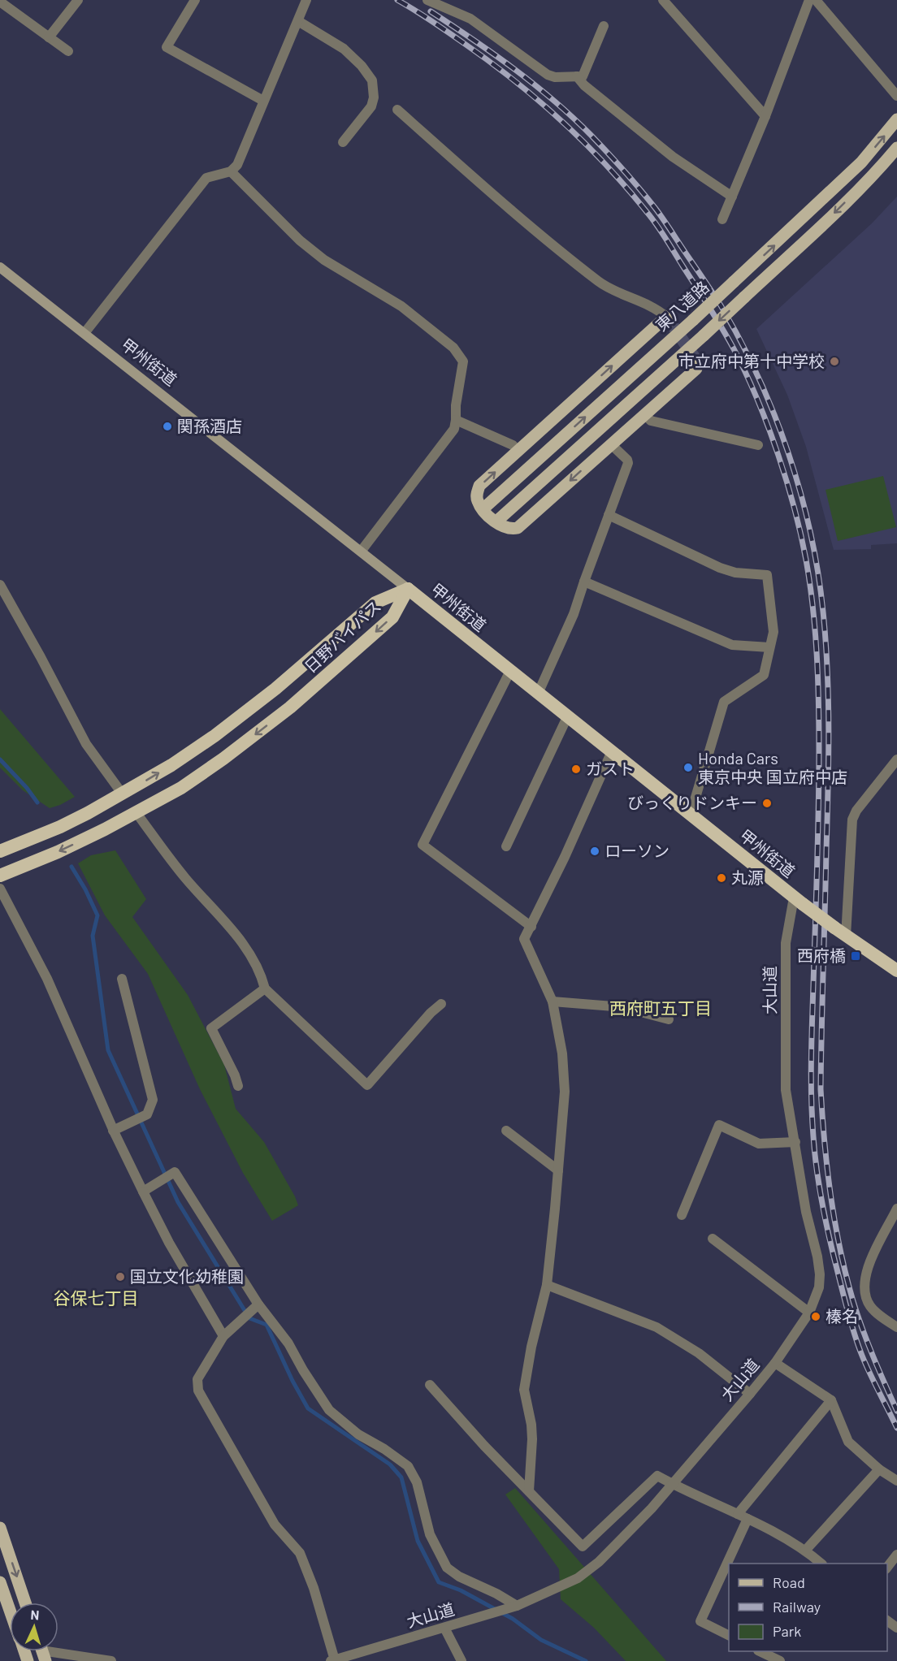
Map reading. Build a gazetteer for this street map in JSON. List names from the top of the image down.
{
  "streets": {
    "highway": ["甲州街道", "日野バイパス"],
    "main road": ["東八道路"],
    "street": ["大山道"]
  },
  "crossings": [
    ["甲州街道", "日野バイパス"],
    ["甲州街道", "大山道"]
  ],
  "districts": ["西府町五丁目", "谷保七丁目"],
  "places": {
    "other": [
      "市立府中第十中学校",
      "関孫酒店",
      "Honda Cars 東京中央 国立府中店",
      "ガスト",
      "びっくりドンキー",
      "ローソン",
      "丸源",
      "国立文化幼稚園",
      "榛名"
    ],
    "transit": ["西府橋"]
  },
  "legend": ["Road", "Railway", "Park"],
  "north": "top"
}
